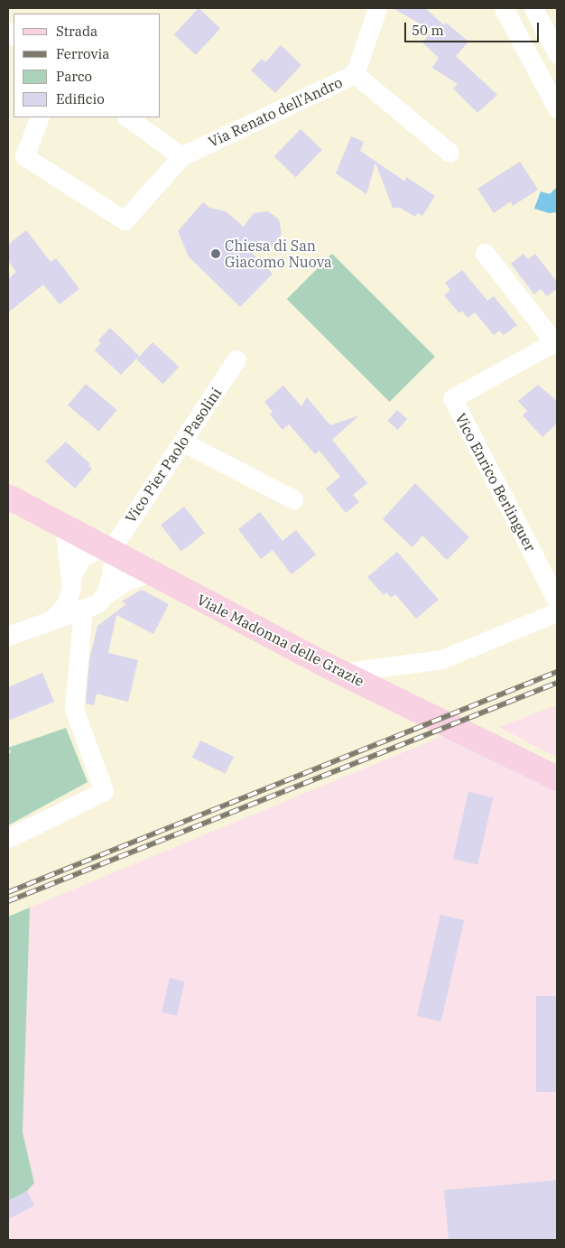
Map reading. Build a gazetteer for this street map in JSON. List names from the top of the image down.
{
  "streets": {
    "street": [
      "Via Renato dell'Andro",
      "Vico Pier Paolo Pasolini",
      "Vico Enrico Berlinguer",
      "Viale Madonna delle Grazie"
    ]
  },
  "crossings": [
    ["Vico Pier Paolo Pasolini", "Viale Madonna delle Grazie"]
  ],
  "places": ["Chiesa di San Giacomo Nuova"],
  "legend": [
    "Strada",
    "Ferrovia",
    "Parco",
    "Edificio"
  ],
  "scale_bar": "50 m"
}
